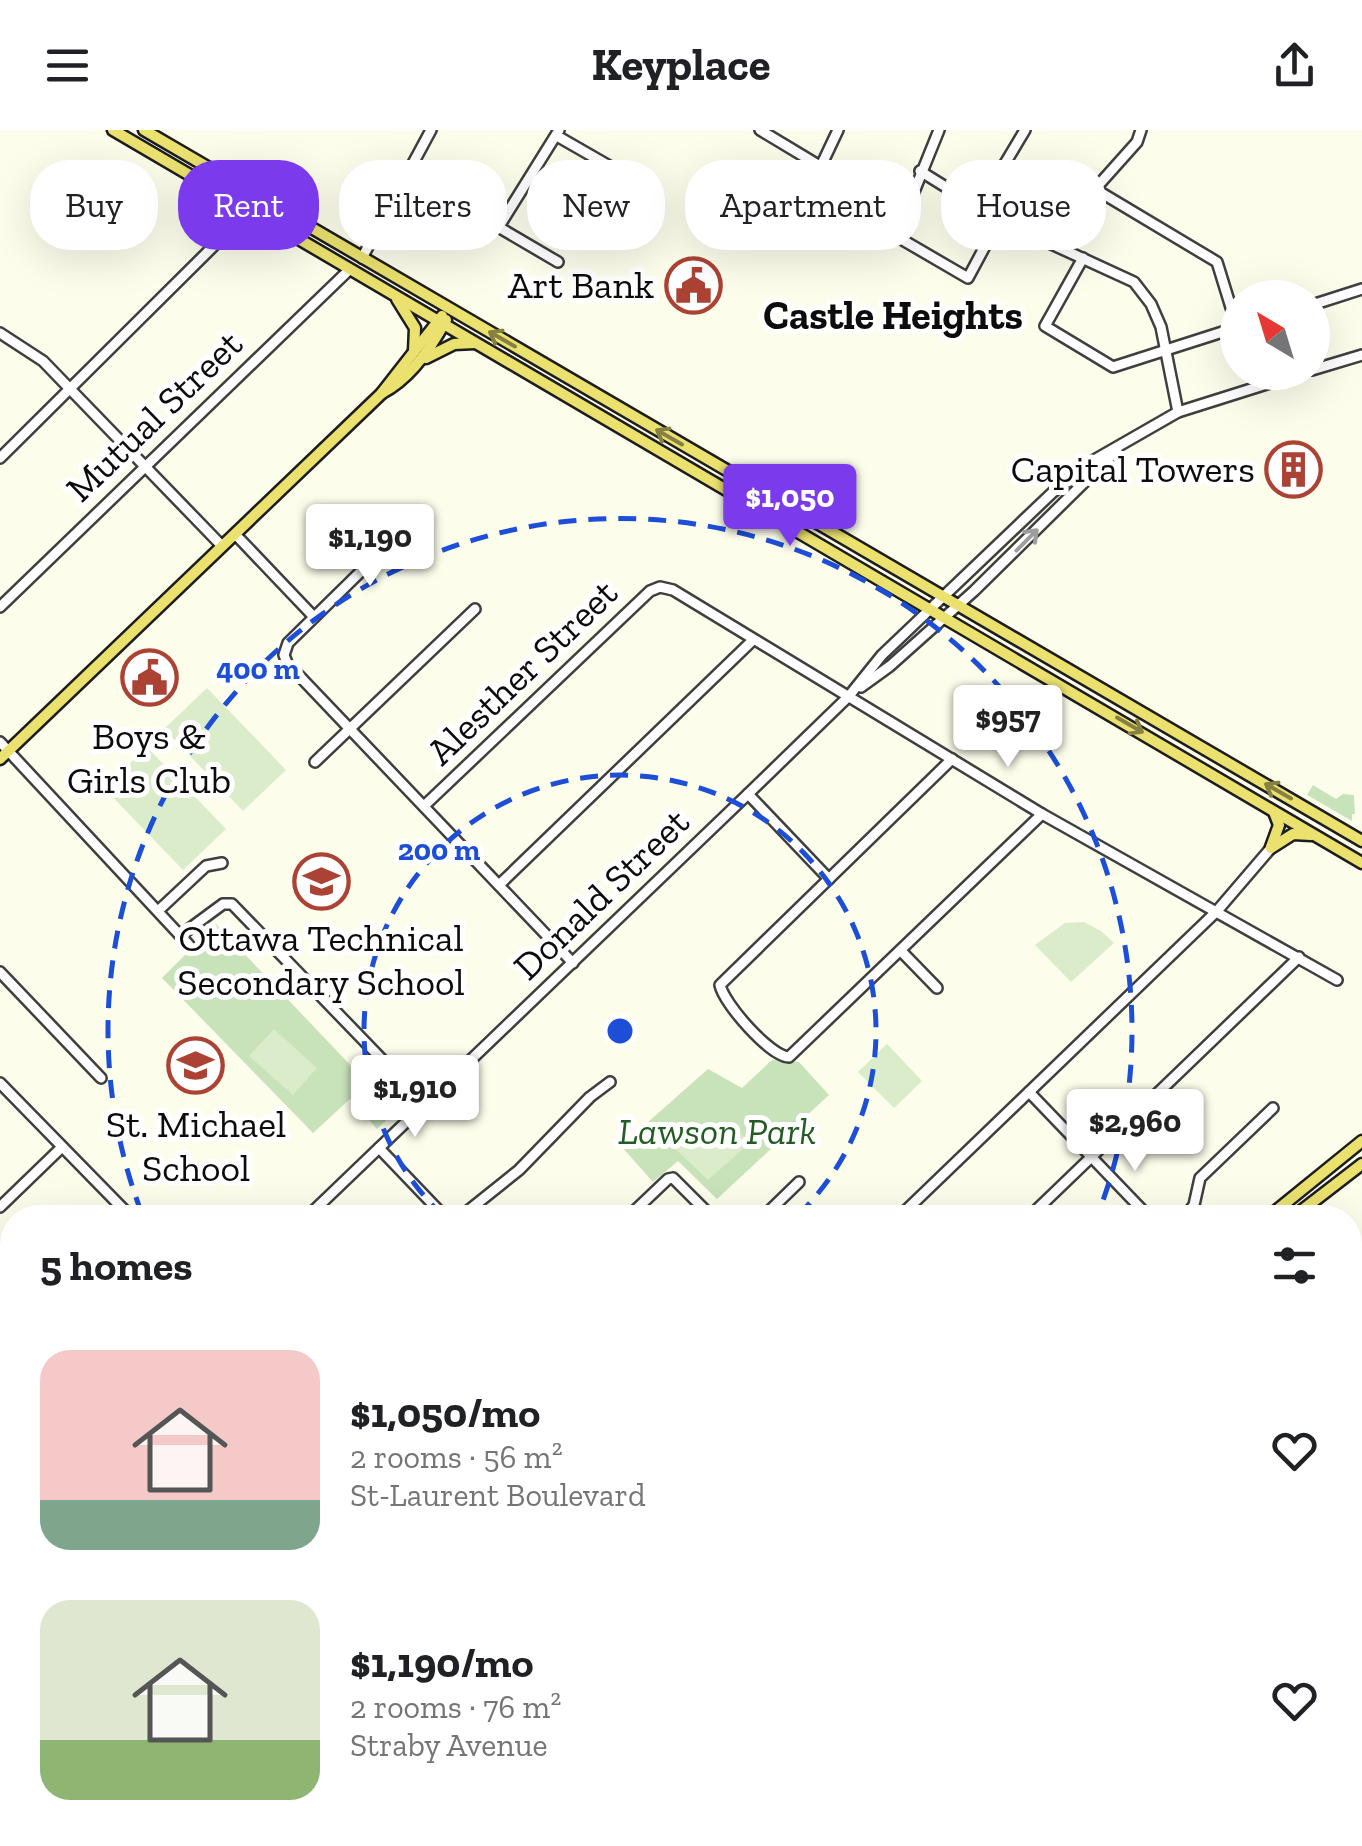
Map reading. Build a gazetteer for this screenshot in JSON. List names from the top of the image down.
{
  "streets": {
    "street": ["Mutual Street", "Alesther Street", "Donald Street"]
  },
  "crossings": [
    ["Alesther Street", "Donald Street"]
  ],
  "districts": ["Castle Heights"],
  "parks": ["Lawson Park"],
  "places": {
    "public building": ["Art Bank", "Boys & Girls Club"],
    "building": ["Capital Towers"],
    "school or university": ["Ottawa Technical Secondary School", "St. Michael School"]
  },
  "north": "top left",
  "page": {
    "header": "Keyplace",
    "chip": [
      "Buy",
      "Rent",
      "Filters",
      "New",
      "Apartment",
      "House"
    ],
    "price": [
      "$1,050",
      "$1,190",
      "$957",
      "$1,910",
      "$2,960"
    ],
    "heading": "5 homes",
    "list": [
      {
        "name": "$1,050/mo",
        "note": "2 rooms · 56 m² · St-Laurent Boulevard"
      },
      {
        "name": "$1,190/mo",
        "note": "2 rooms · 76 m² · Straby Avenue"
      }
    ]
  },
  "rings": ["400 m", "200 m"]
}
